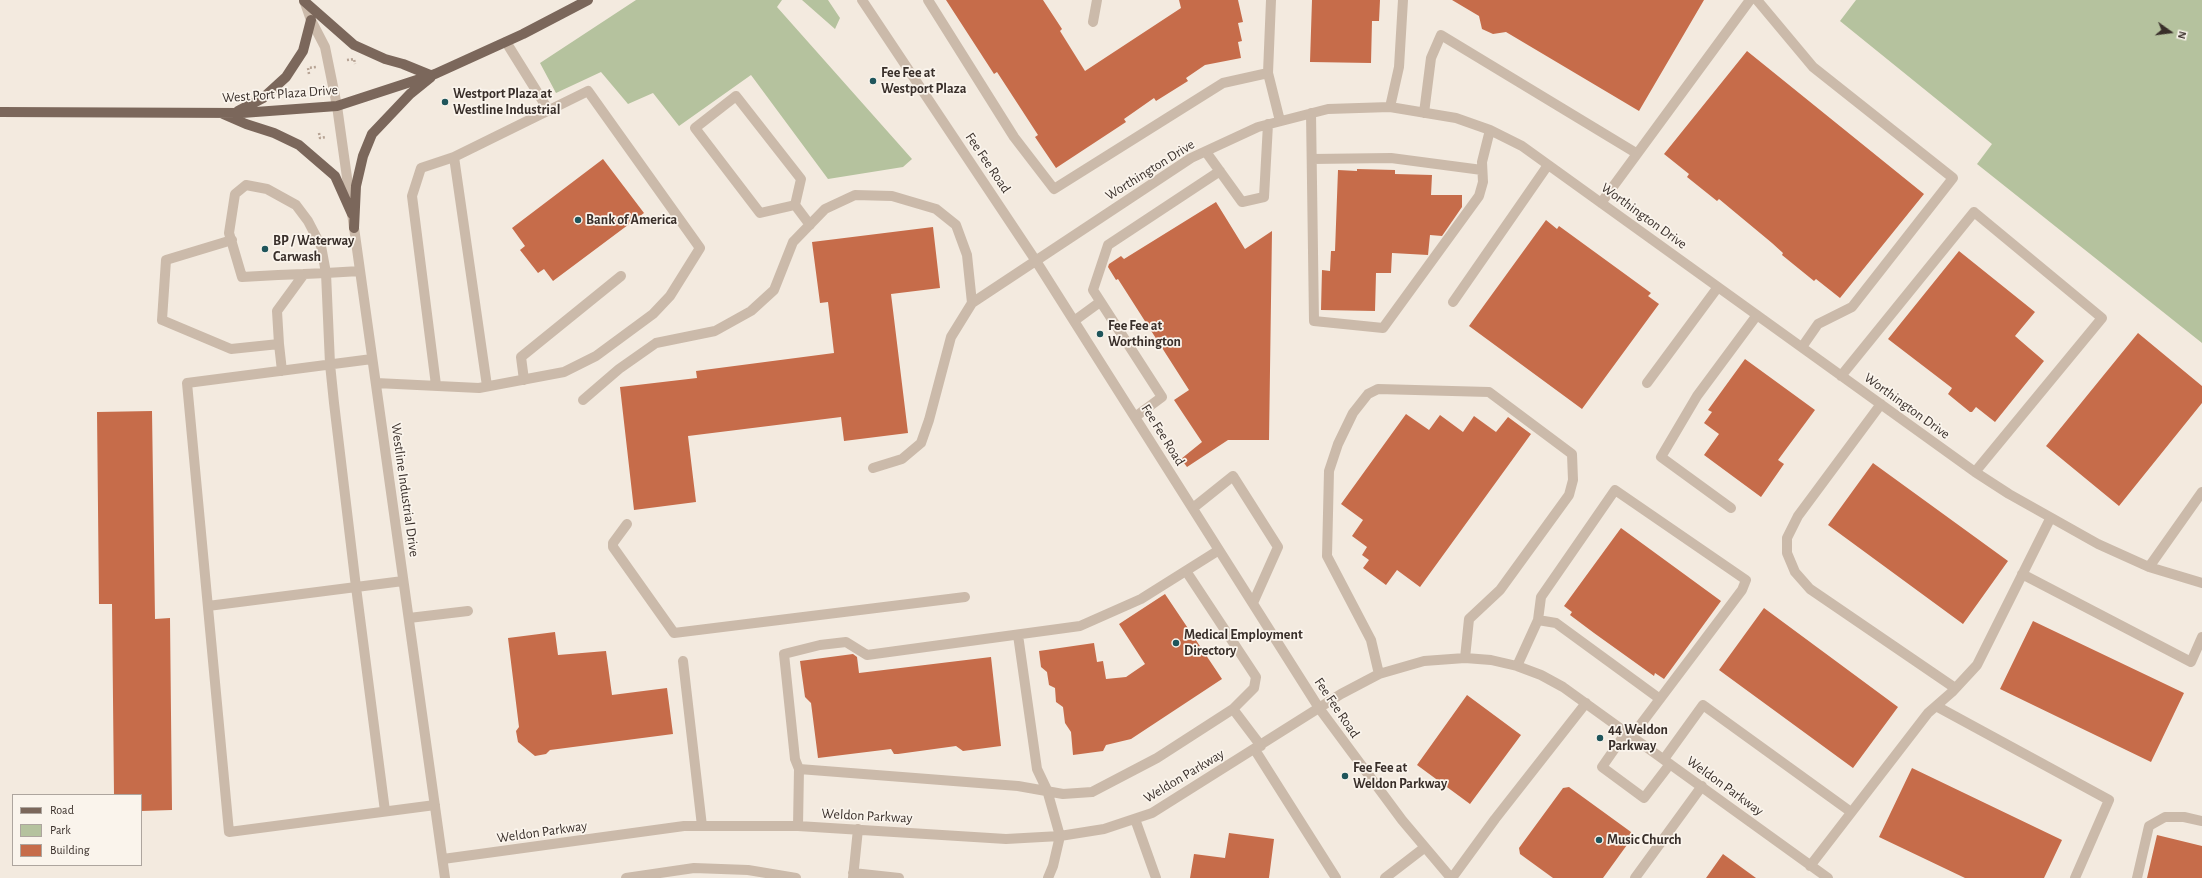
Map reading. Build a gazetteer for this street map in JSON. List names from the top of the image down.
{
  "streets": {
    "main road": ["West Port Plaza Drive"],
    "street": [
      "Fee Fee Road",
      "Worthington Drive",
      "Westline Industrial Drive",
      "Weldon Parkway"
    ]
  },
  "crossings": [
    ["West Port Plaza Drive", "Westline Industrial Drive"],
    ["Fee Fee Road", "Worthington Drive"],
    ["Fee Fee Road", "Weldon Parkway"],
    ["Westline Industrial Drive", "Weldon Parkway"]
  ],
  "places": [
    "Fee Fee at Westport Plaza",
    "Westport Plaza at Westline Industrial",
    "Bank of America",
    "BP / Waterway Carwash",
    "Fee Fee at Worthington",
    "Medical Employment Directory",
    "44 Weldon Parkway",
    "Fee Fee at Weldon Parkway",
    "Music Church"
  ],
  "legend": ["Road", "Park", "Building"],
  "north": "right"
}
